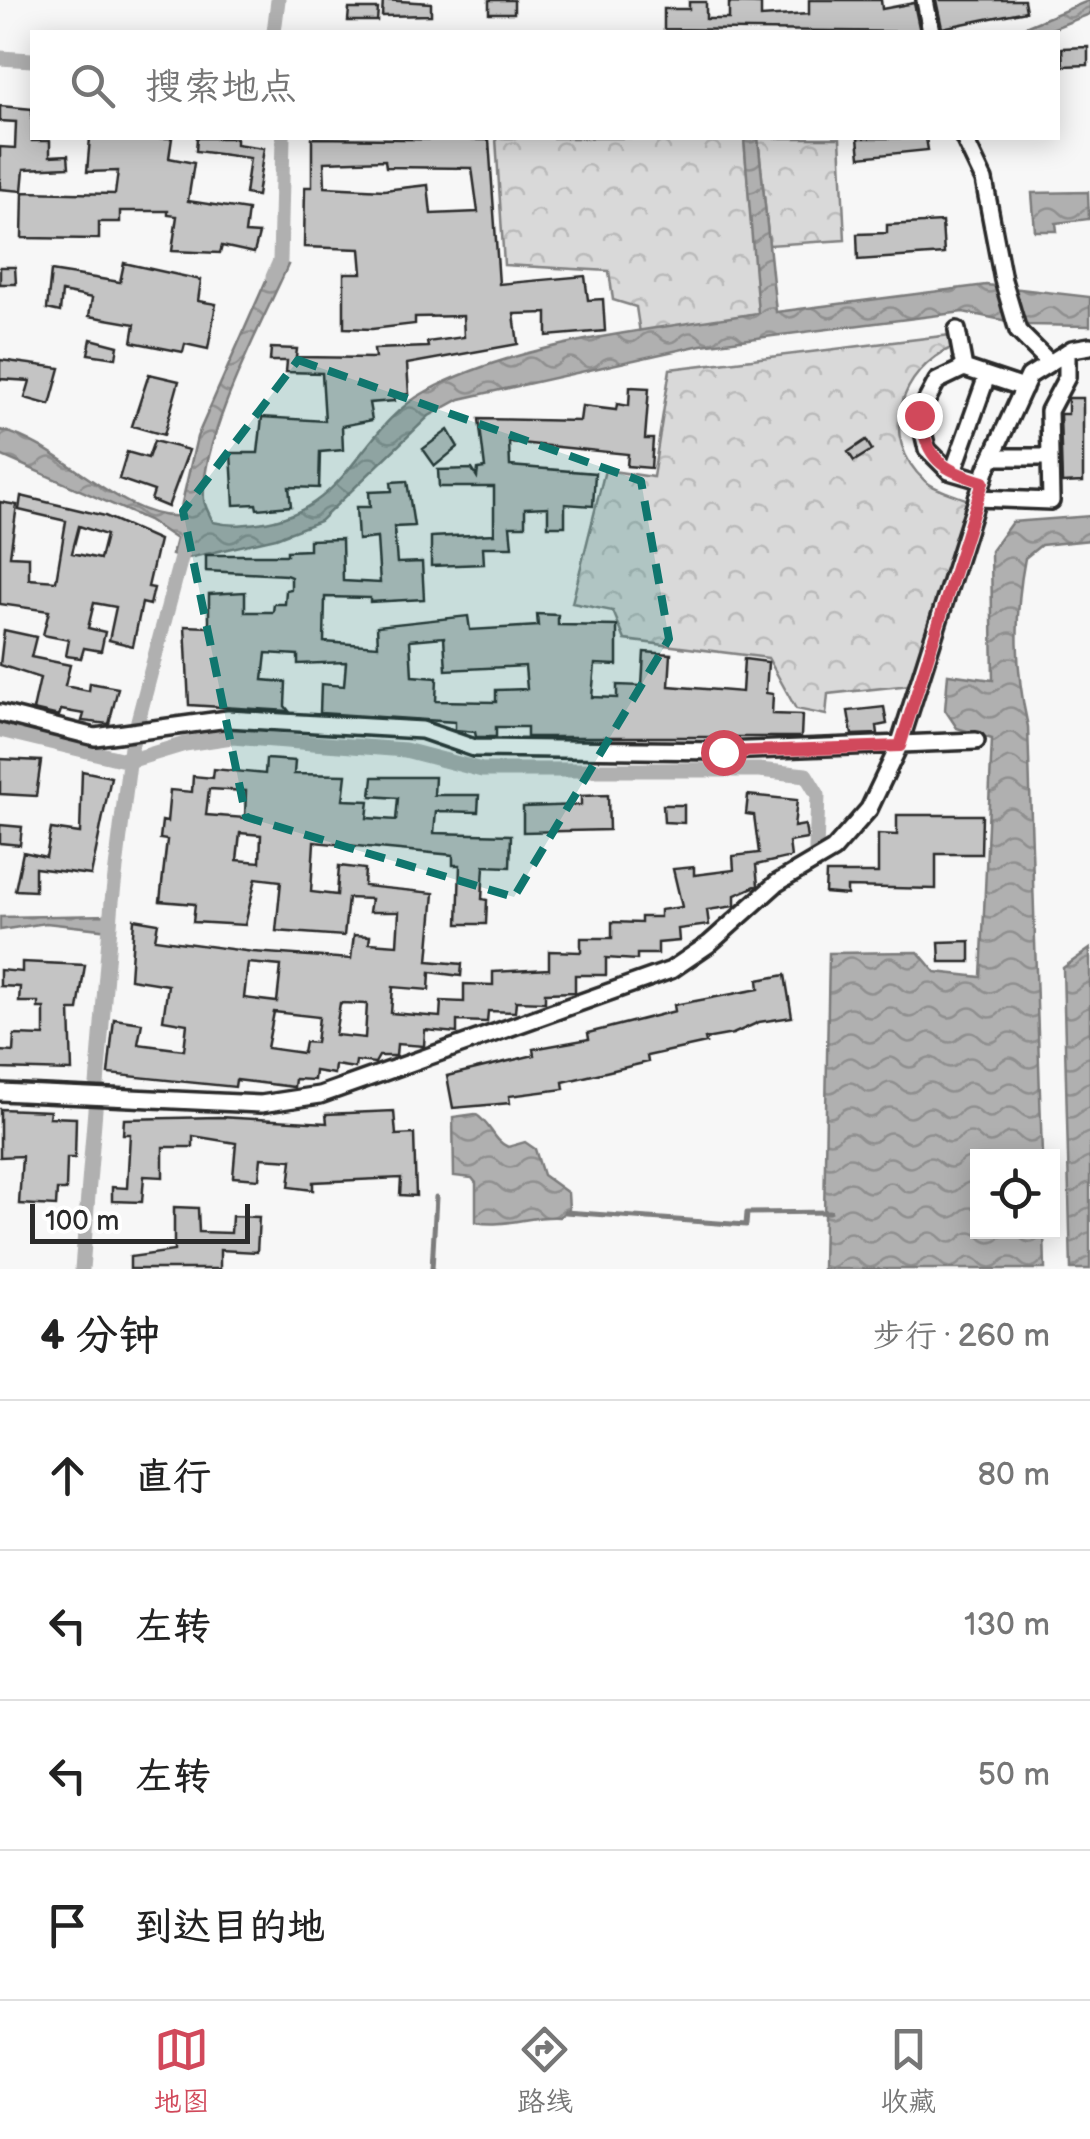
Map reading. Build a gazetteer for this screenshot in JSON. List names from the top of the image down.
{
  "scale_bar": "100 m",
  "page": {
    "search": "搜索地点",
    "scale": "100 m",
    "heading": ["4 分钟", "步行 · 260 m"],
    "list": [
      ["直行", "80 m"],
      ["左转", "130 m"],
      ["左转", "50 m"],
      "到达目的地"
    ],
    "nav": ["地图", "路线", "收藏"]
  }
}
